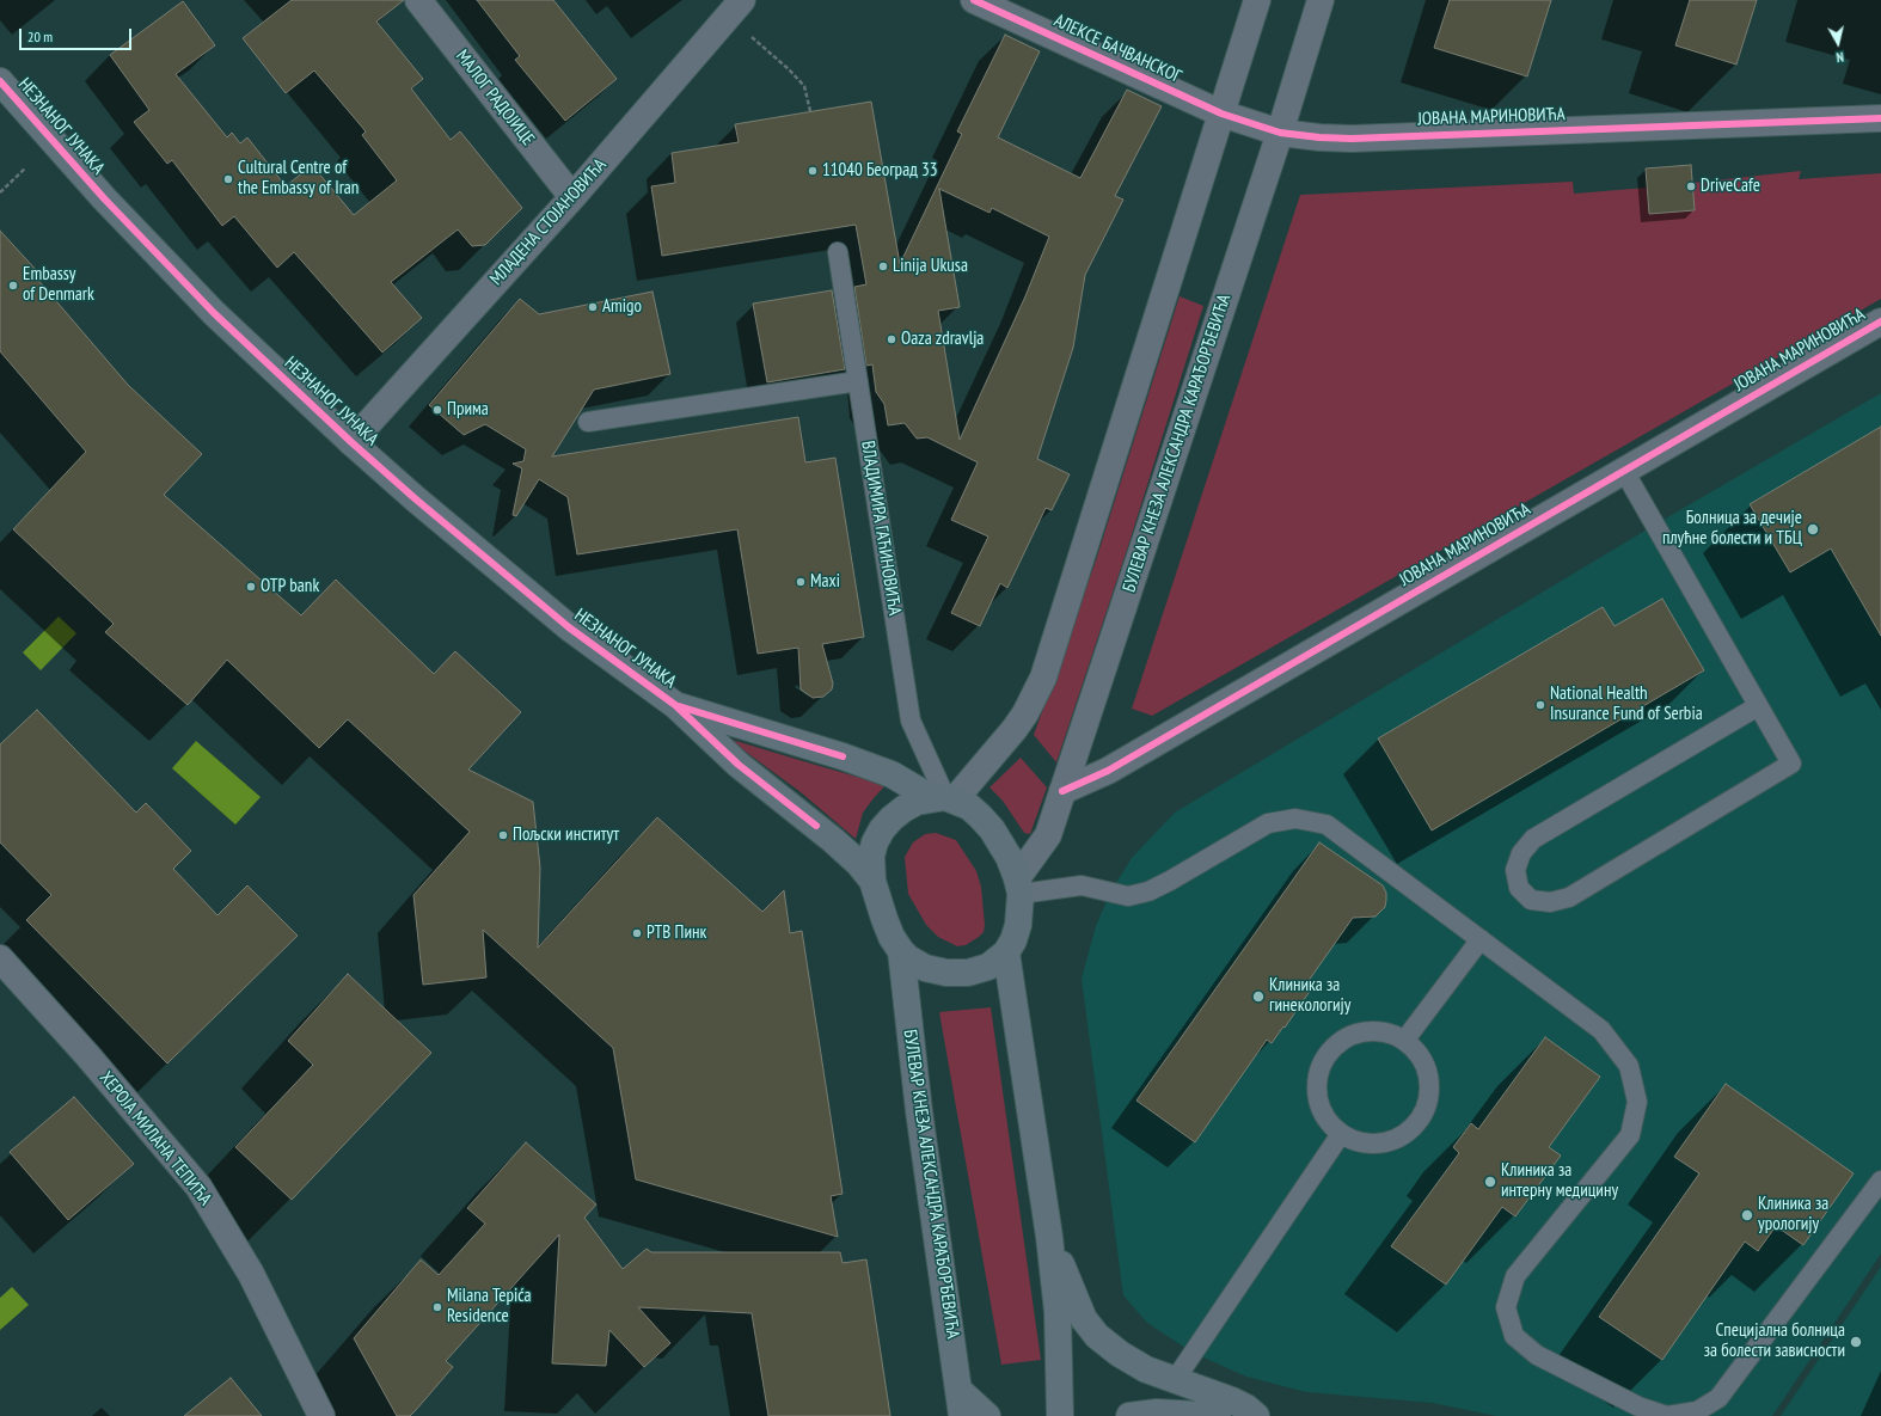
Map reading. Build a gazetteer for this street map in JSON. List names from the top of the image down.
{
  "streets": {
    "main road": ["НЕЗНАНОГ ЈУНАКА", "БУЛЕВАР КНЕЗА АЛЕКСАНДРА КАРАЂОРЂЕВИЋА"],
    "street": [
      "АЛЕКСЕ БАЧВАНСКОГ",
      "МАЛОГ РАДОЈИЦЕ",
      "ЈОВАНА МАРИНОВИЋА",
      "МЛАДЕНА СТОЈАНОВИЋА",
      "ХЕРОЈА МИЛАНА ТЕПИЋА"
    ],
    "lane": ["ВЛАДИМИРА ГАЋИНОВИЋА"]
  },
  "crossings": [
    ["АЛЕКСЕ БАЧВАНСКОГ", "ЈОВАНА МАРИНОВИЋА"],
    ["МАЛОГ РАДОЈИЦЕ", "МЛАДЕНА СТОЈАНОВИЋА"],
    ["ЈОВАНА МАРИНОВИЋА", "БУЛЕВАР КНЕЗА АЛЕКСАНДРА КАРАЂОРЂЕВИЋА"],
    ["НЕЗНАНОГ ЈУНАКА", "МЛАДЕНА СТОЈАНОВИЋА"],
    ["НЕЗНАНОГ ЈУНАКА", "БУЛЕВАР КНЕЗА АЛЕКСАНДРА КАРАЂОРЂЕВИЋА"],
    ["НЕЗНАНОГ ЈУНАКА", "ВЛАДИМИРА ГАЋИНОВИЋА"],
    ["БУЛЕВАР КНЕЗА АЛЕКСАНДРА КАРАЂОРЂЕВИЋА", "ВЛАДИМИРА ГАЋИНОВИЋА"]
  ],
  "places": [
    "11040 Београд 33",
    "Cultural Centre of the Embassy of Iran",
    "DriveCafe",
    "Linija Ukusa",
    "Embassy of Denmark",
    "Amigo",
    "Oaza zdravlja",
    "Прима",
    "Болница за дечије плућне болести и ТБЦ",
    "Maxi",
    "OTP bank",
    "National Health Insurance Fund of Serbia",
    "Пољски институт",
    "РТВ Пинк",
    "Клиника за гинекологију",
    "Клиника за интерну медицину",
    "Клиника за урологију",
    "Milana Tepića Residence",
    "Специјална болница за болести зависности"
  ],
  "scale_bar": "20 m",
  "north": "bottom"
}
